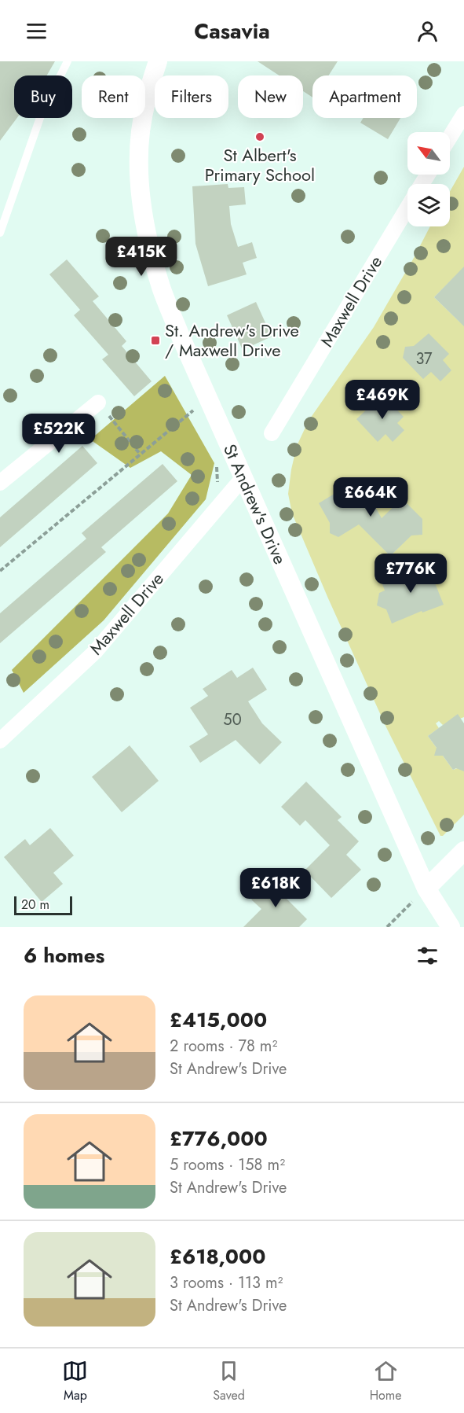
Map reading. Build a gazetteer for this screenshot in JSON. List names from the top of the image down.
{
  "streets": {
    "street": ["Maxwell Drive", "St Andrew's Drive"]
  },
  "crossings": [
    ["Maxwell Drive", "St Andrew's Drive"]
  ],
  "places": {
    "other": ["St Albert's Primary School"],
    "transit": ["St. Andrew's Drive / Maxwell Drive"]
  },
  "house_numbers": ["37", "50"],
  "scale_bar": "20 m",
  "north": "top left",
  "page": {
    "header": "Casavia",
    "chip": [
      "Buy",
      "Rent",
      "Filters",
      "New",
      "Apartment"
    ],
    "price": [
      "£415K",
      "£469K",
      "£522K",
      "£664K",
      "£776K",
      "£618K"
    ],
    "scale": "20 m",
    "heading": "6 homes",
    "list": [
      {
        "name": "£415,000",
        "note": "2 rooms · 78 m² · St Andrew's Drive"
      },
      {
        "name": "£776,000",
        "note": "5 rooms · 158 m² · St Andrew's Drive"
      },
      {
        "name": "£618,000",
        "note": "3 rooms · 113 m² · St Andrew's Drive"
      }
    ],
    "tabs": ["Map", "Saved", "Home"]
  }
}
